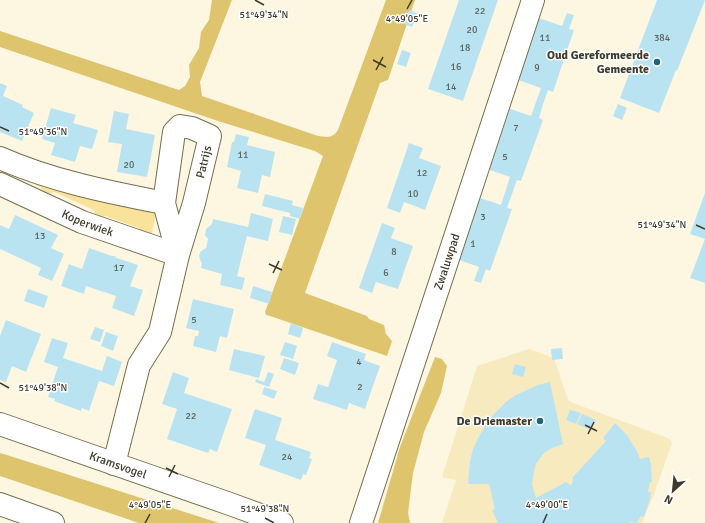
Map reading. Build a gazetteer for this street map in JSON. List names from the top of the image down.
{
  "streets": {
    "street": [
      "Patrijs",
      "Koperwiek",
      "Zwaluwpad",
      "Kramsvogel"
    ]
  },
  "crossings": [
    ["Patrijs", "Koperwiek"],
    ["Patrijs", "Kramsvogel"]
  ],
  "places": ["Oud Gereformeerde Gemeente", "De Driemaster"],
  "house_numbers": [
    "22",
    "20",
    "11",
    "384",
    "18",
    "16",
    "9",
    "14",
    "7",
    "11",
    "5",
    "20",
    "12",
    "10",
    "3",
    "13",
    "1",
    "8",
    "17",
    "6",
    "5",
    "4",
    "2",
    "22",
    "24"
  ],
  "north": "bottom left",
  "coordinates": [
    "51°49'34\"N",
    "4°49'05\"E",
    "51°49'36\"N",
    "51°49'38\"N",
    "4°49'00\"E"
  ]
}
